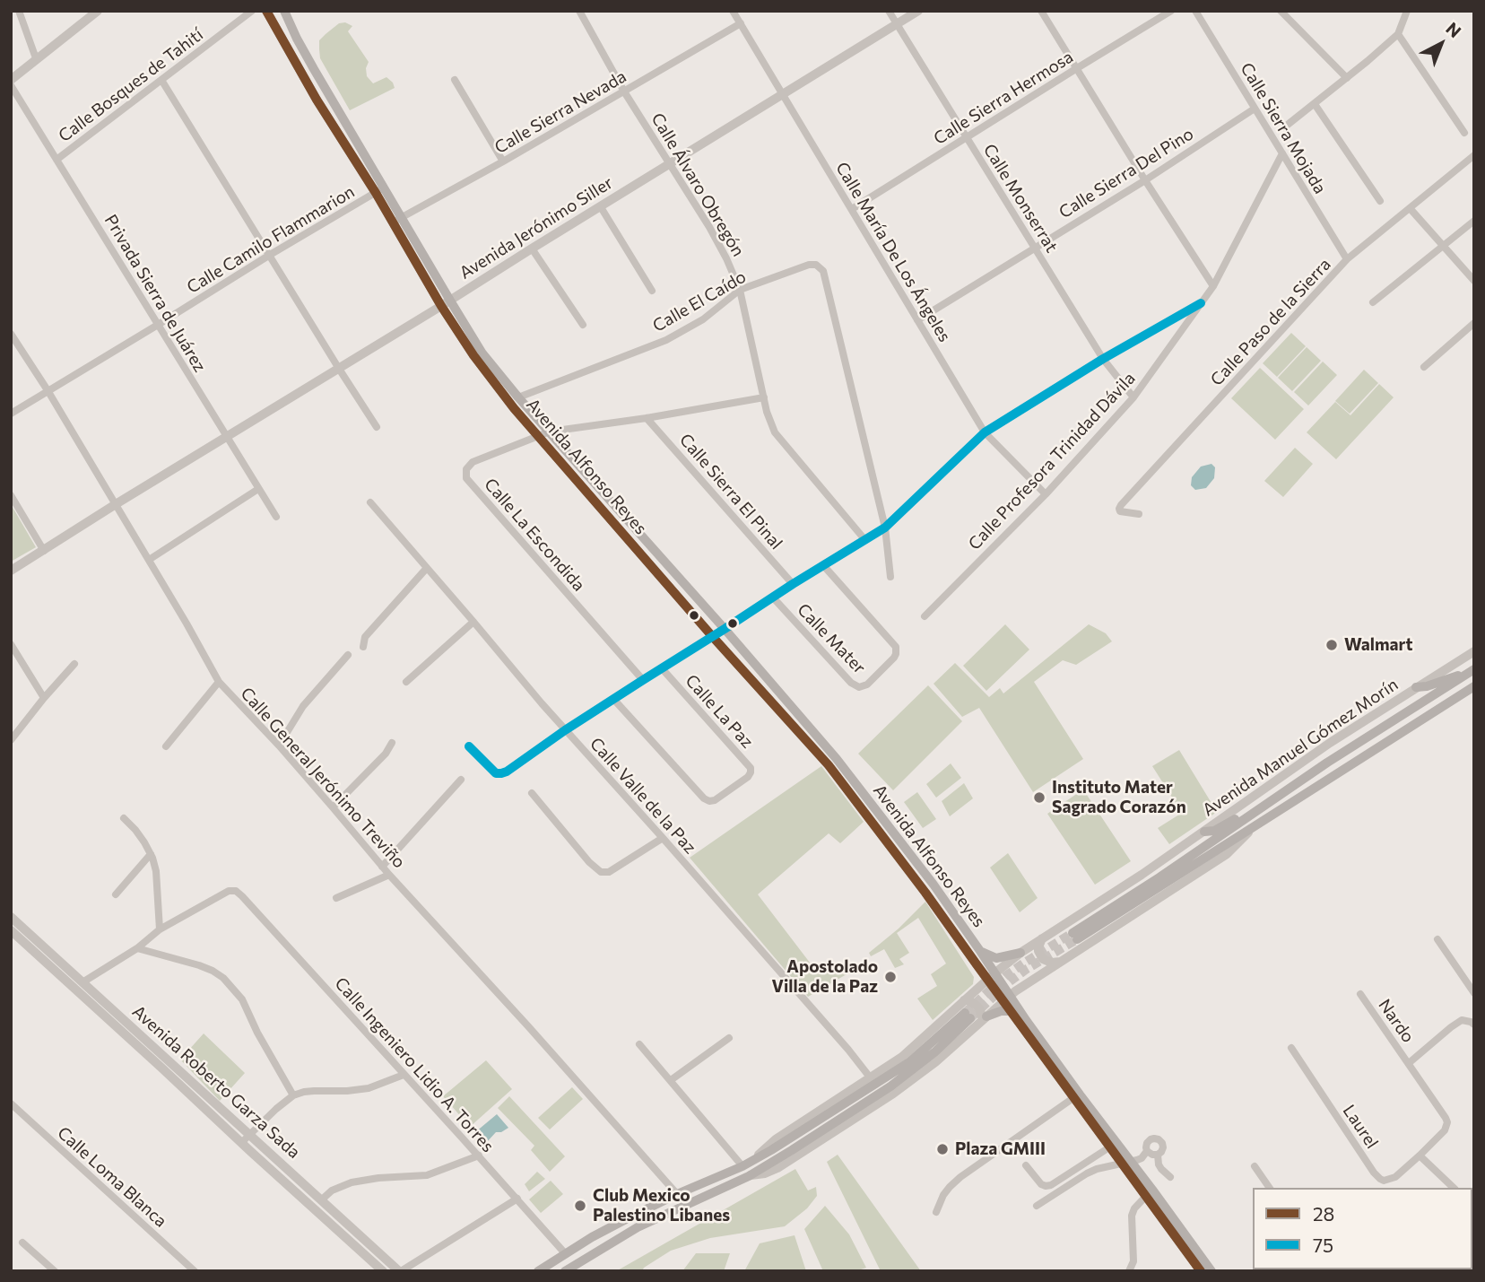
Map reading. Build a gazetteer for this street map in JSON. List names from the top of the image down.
{
  "streets": {
    "main road": ["Avenida Alfonso Reyes", "Avenida Manuel Gómez Morín"],
    "street": [
      "Calle Bosques de Tahití",
      "Calle Sierra Hermosa",
      "Calle Sierra Nevada",
      "Calle Sierra Mojada",
      "Calle Sierra Del Pino",
      "Calle Álvaro Obregón",
      "Calle Monserrat",
      "Avenida Jerónimo Siller",
      "Calle Camilo Flammarion",
      "Calle María De Los Ángeles",
      "Privada Sierra de Juárez",
      "Calle El Caído",
      "Calle Paso de la Sierra",
      "Calle Profesora Trinidad Dávila",
      "Calle Sierra El Pinal",
      "Calle La Escondida",
      "Calle Mater",
      "Calle La Paz",
      "Calle General Jerónimo Treviño",
      "Calle Valle de la Paz",
      "Nardo",
      "Calle Ingeniero Lidio A. Torres",
      "Avenida Roberto Garza Sada",
      "Laurel",
      "Calle Loma Blanca"
    ]
  },
  "crossings": [
    ["Calle Bosques de Tahití", "Privada Sierra de Juárez"],
    ["Calle Sierra Hermosa", "Calle Monserrat"],
    ["Calle Sierra Hermosa", "Calle María De Los Ángeles"],
    ["Calle Sierra Nevada", "Calle Álvaro Obregón"],
    ["Calle Sierra Nevada", "Calle María De Los Ángeles"],
    ["Calle Sierra Nevada", "Avenida Alfonso Reyes"],
    ["Calle Sierra Mojada", "Calle Sierra Del Pino"],
    ["Calle Sierra Mojada", "Calle Paso de la Sierra"],
    ["Calle Sierra Mojada", "Calle Profesora Trinidad Dávila"],
    ["Calle Sierra Del Pino", "Calle Monserrat"],
    ["Calle Sierra Del Pino", "Calle María De Los Ángeles"],
    ["Calle Álvaro Obregón", "Avenida Jerónimo Siller"],
    ["Calle Álvaro Obregón", "Calle El Caído"],
    ["Calle Álvaro Obregón", "Calle La Escondida"],
    ["Calle Monserrat", "Avenida Jerónimo Siller"],
    ["Calle Monserrat", "Calle Profesora Trinidad Dávila"],
    ["Avenida Jerónimo Siller", "Calle María De Los Ángeles"],
    ["Avenida Jerónimo Siller", "Privada Sierra de Juárez"],
    ["Avenida Jerónimo Siller", "Avenida Alfonso Reyes"],
    ["Avenida Jerónimo Siller", "Calle General Jerónimo Treviño"],
    ["Calle Camilo Flammarion", "Privada Sierra de Juárez"],
    ["Calle Camilo Flammarion", "Avenida Alfonso Reyes"],
    ["Calle Camilo Flammarion", "Calle General Jerónimo Treviño"],
    ["Calle María De Los Ángeles", "Calle Profesora Trinidad Dávila"],
    ["Calle El Caído", "Avenida Alfonso Reyes"],
    ["Avenida Alfonso Reyes", "Calle La Escondida"],
    ["Avenida Alfonso Reyes", "Avenida Manuel Gómez Morín"],
    ["Calle Sierra El Pinal", "Calle La Escondida"],
    ["Avenida Manuel Gómez Morín", "Calle General Jerónimo Treviño"],
    ["Avenida Manuel Gómez Morín", "Calle Valle de la Paz"],
    ["Avenida Manuel Gómez Morín", "Calle Ingeniero Lidio A. Torres"],
    ["Nardo", "Laurel"]
  ],
  "places": [
    "Walmart",
    "Instituto Mater Sagrado Corazón",
    "Apostolado Villa de la Paz",
    "Plaza GMIII",
    "Club Mexico Palestino Libanes"
  ],
  "lines": ["transit line 28", "transit line 75"],
  "legend": ["28", "75"],
  "north": "top right"
}
